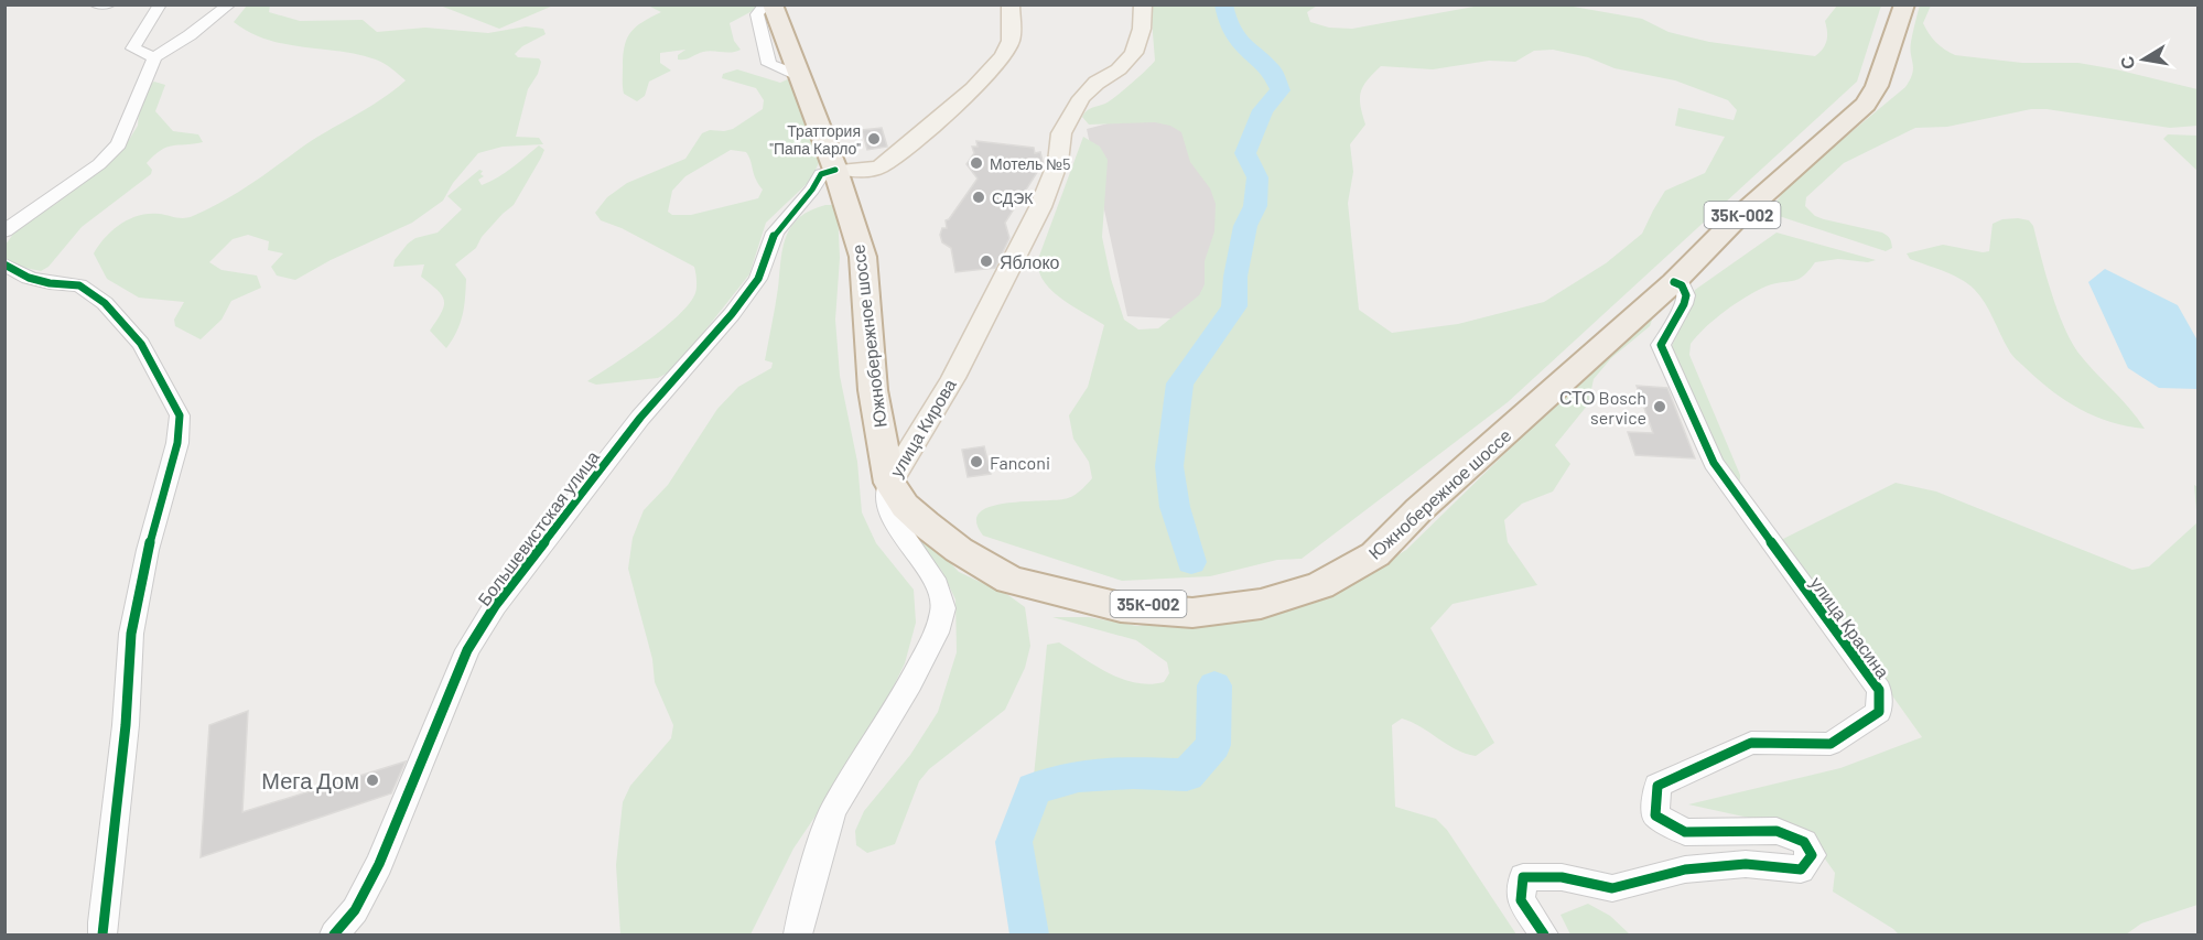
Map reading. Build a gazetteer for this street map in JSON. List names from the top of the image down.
{
  "streets": {
    "highway": ["35К-002", "Южнобережное шоссе"],
    "main road": ["улица Кирова"],
    "street": ["Большевистская улица", "улица Красина"]
  },
  "crossings": [
    ["Южнобережное шоссе", "улица Кирова"],
    ["Южнобережное шоссе", "Большевистская улица"],
    ["Южнобережное шоссе", "улица Красина"]
  ],
  "places": [
    "Траттория \"Папа Карло\"",
    "Мотель №5",
    "СДЭК",
    "Яблоко",
    "СТО Bosch service",
    "Fanconi",
    "Мега Дом"
  ],
  "north": "left"
}
